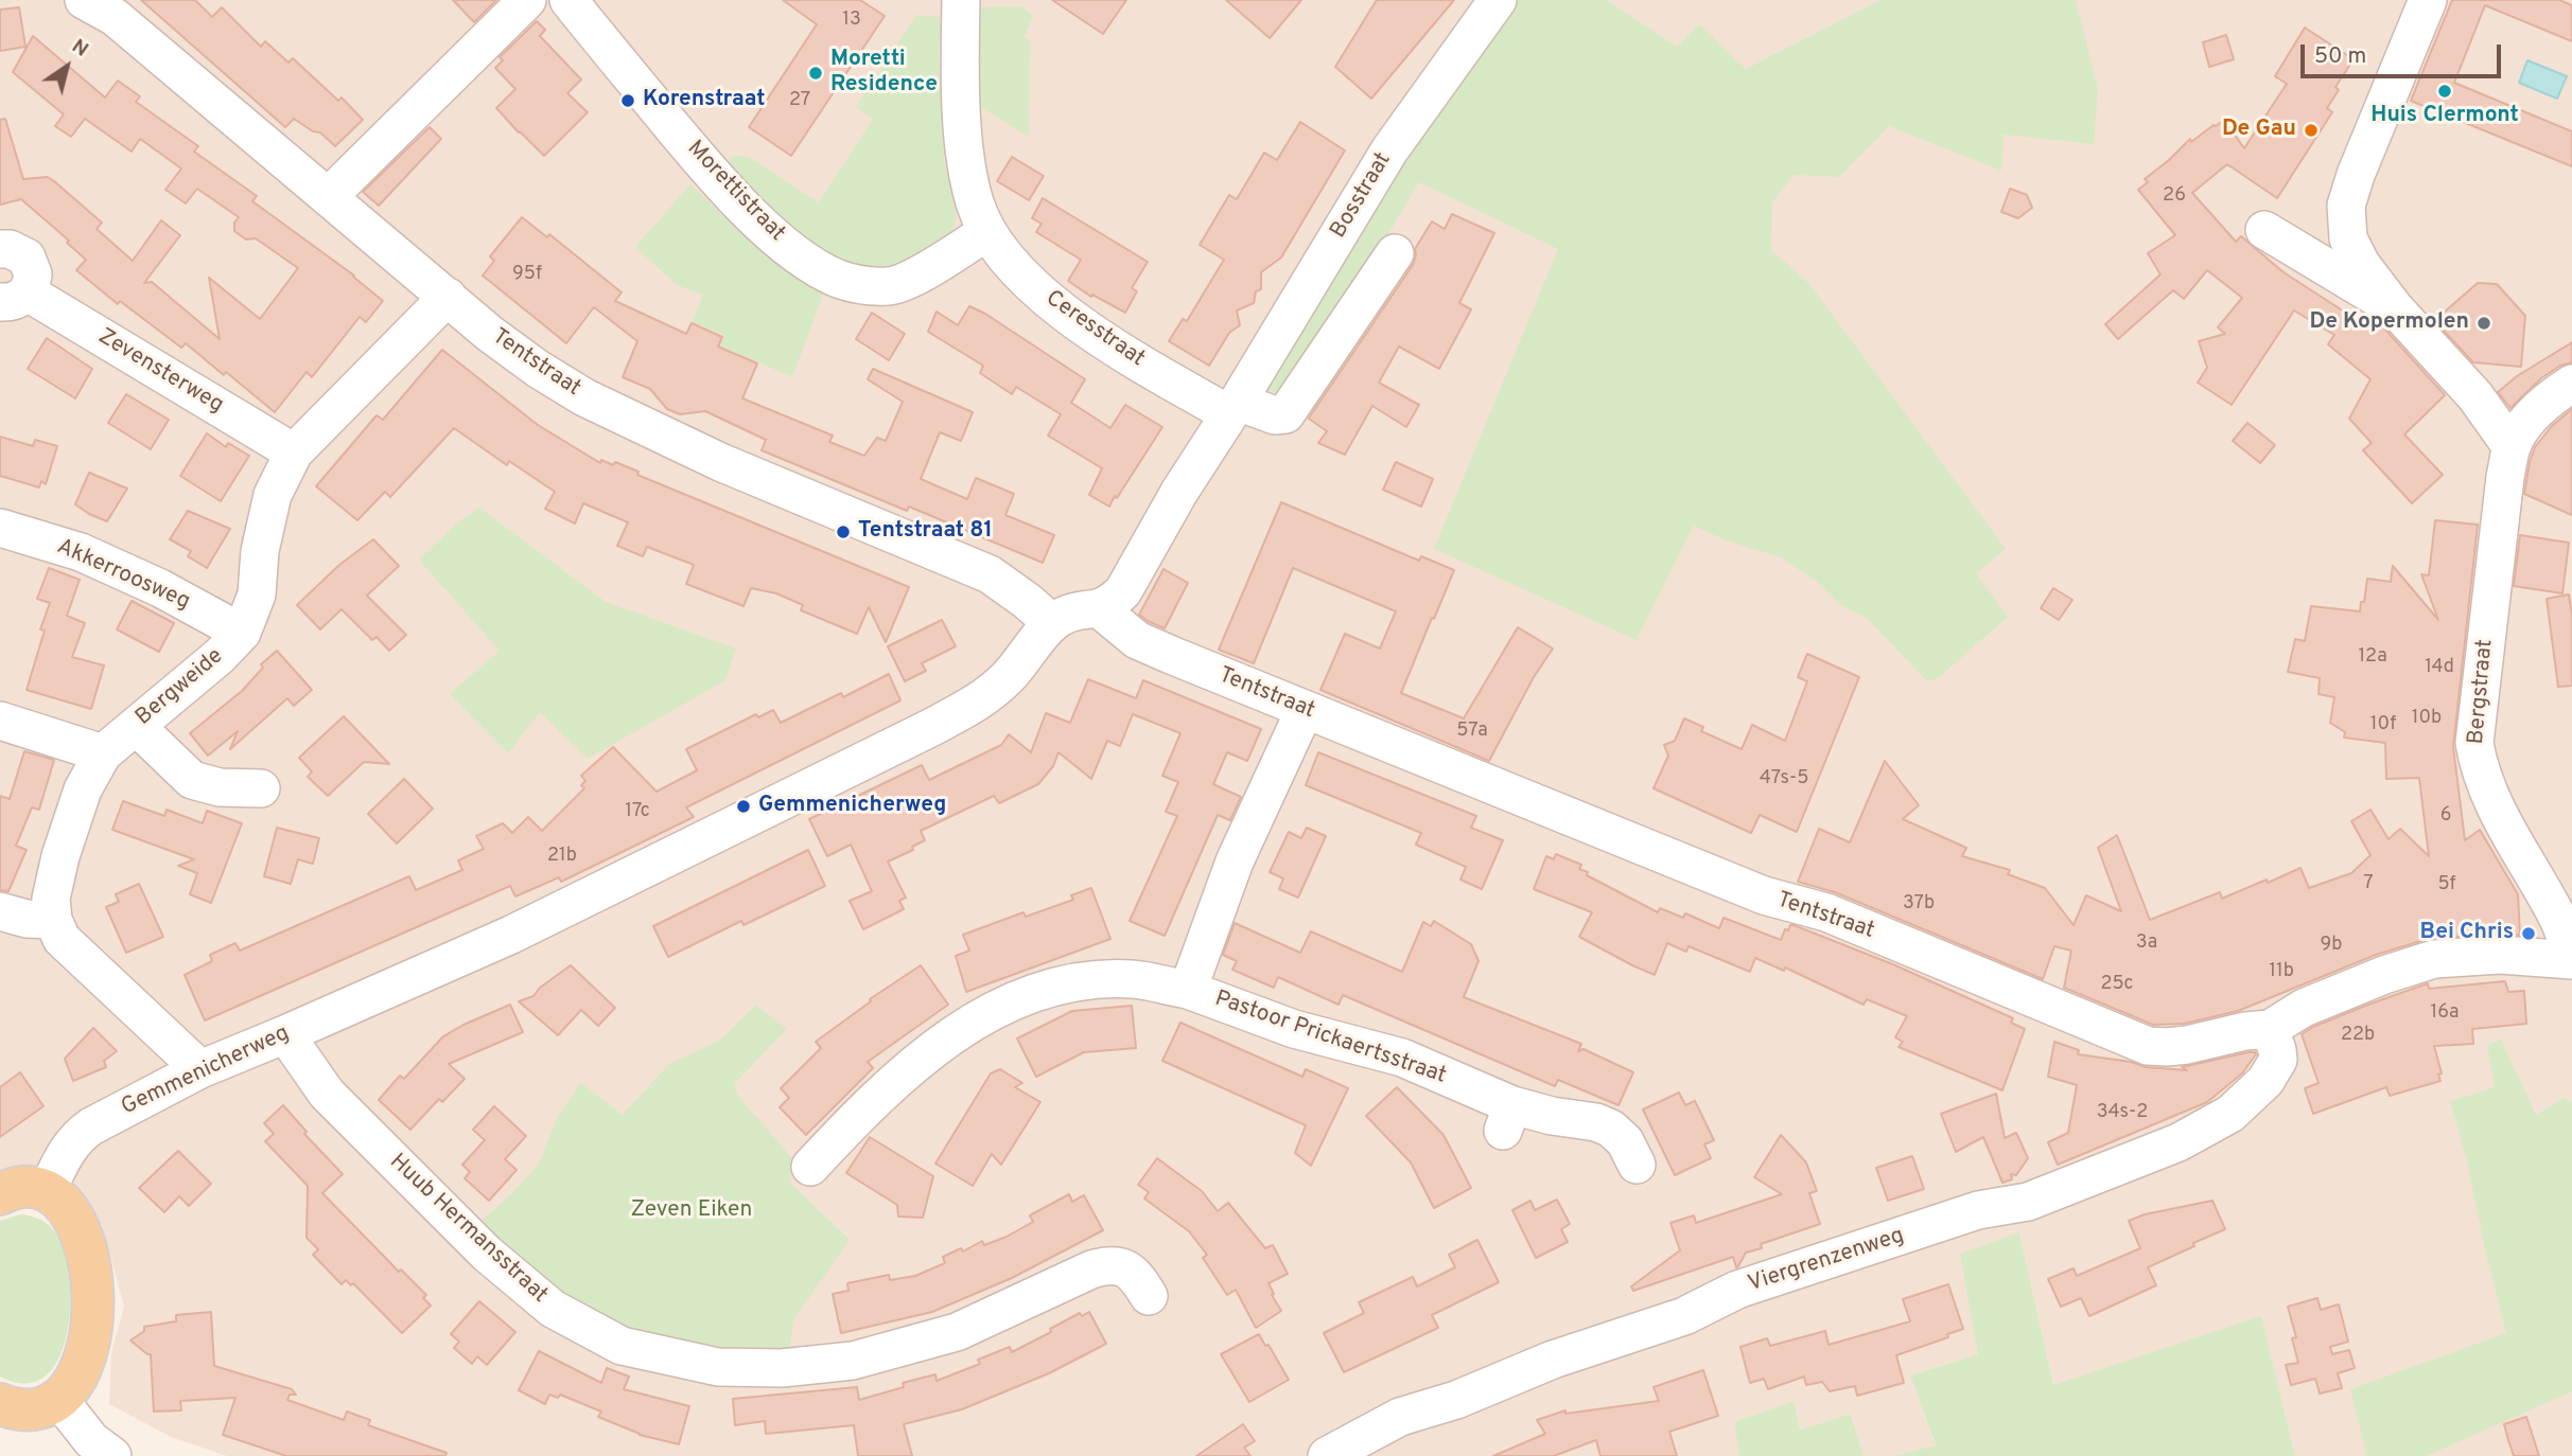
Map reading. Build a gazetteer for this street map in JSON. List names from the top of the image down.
{
  "streets": {
    "street": [
      "Morettistraat",
      "Bosstraat",
      "Ceresstraat",
      "Tentstraat",
      "Zevensterweg",
      "Akkerroosweg",
      "Bergweide",
      "Bergstraat",
      "Pastoor Prickaertsstraat",
      "Gemmenicherweg",
      "Huub Hermansstraat",
      "Viergrenzenweg"
    ]
  },
  "crossings": [
    ["Morettistraat", "Ceresstraat"],
    ["Bosstraat", "Ceresstraat"],
    ["Bosstraat", "Tentstraat"],
    ["Tentstraat", "Bergweide"],
    ["Tentstraat", "Bergstraat"],
    ["Tentstraat", "Pastoor Prickaertsstraat"],
    ["Tentstraat", "Gemmenicherweg"],
    ["Tentstraat", "Viergrenzenweg"],
    ["Zevensterweg", "Bergweide"],
    ["Akkerroosweg", "Bergweide"],
    ["Gemmenicherweg", "Huub Hermansstraat"]
  ],
  "parks": ["Zeven Eiken"],
  "places": [
    "Moretti Residence",
    "Huis Clermont",
    "Korenstraat",
    "De Gau",
    "De Kopermolen",
    "Tentstraat 81",
    "Gemmenicherweg",
    "Bei Chris"
  ],
  "house_numbers": [
    "13",
    "27",
    "26",
    "95f",
    "12a",
    "14d",
    "10b",
    "10f",
    "57a",
    "47s-5",
    "17c",
    "6",
    "21b",
    "7",
    "5f",
    "37b",
    "3a",
    "9b",
    "11b",
    "25c",
    "16a",
    "22b",
    "34s-2"
  ],
  "scale_bar": "50 m",
  "north": "top right"
}
